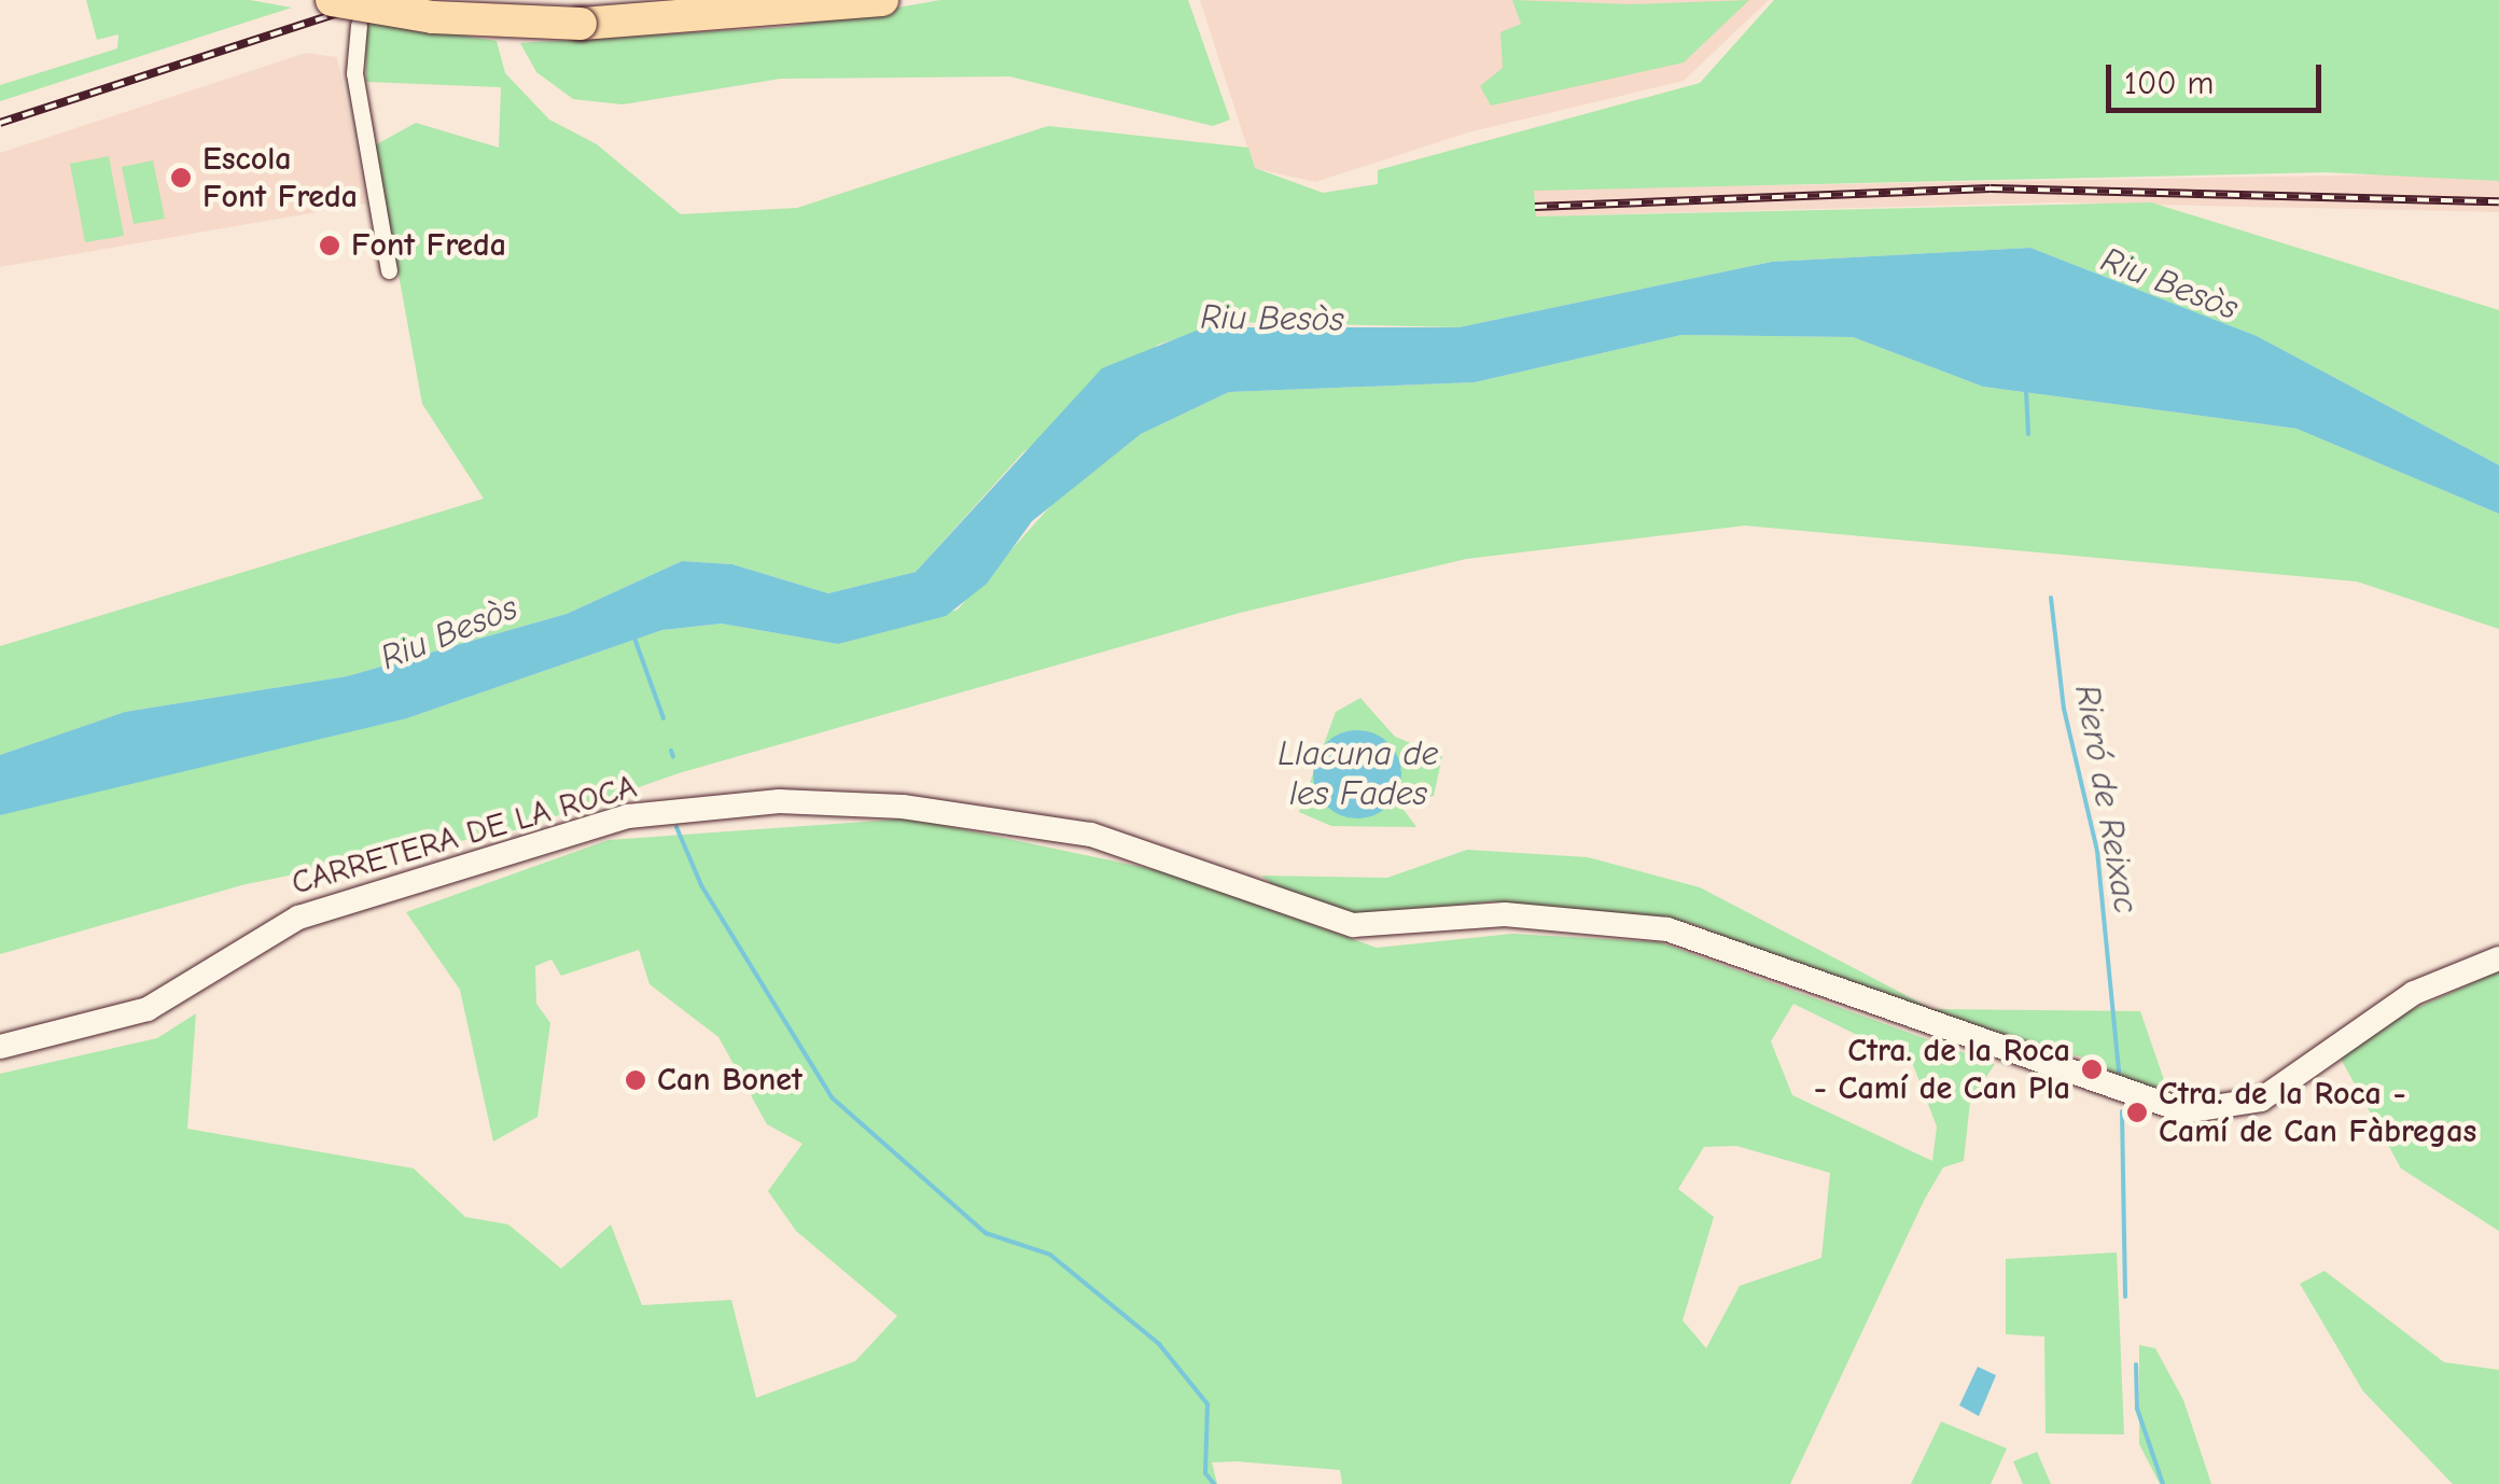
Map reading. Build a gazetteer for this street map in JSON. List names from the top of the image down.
{
  "streets": {
    "street": ["CARRETERA DE LA ROCA"]
  },
  "water": ["Riu Besòs", "Llacuna de les Fades", "Rieró de Reixac"],
  "places": [
    "Escola Font Freda",
    "Font Freda",
    "Ctra. de la Roca - Camí de Can Pla",
    "Can Bonet",
    "Ctra. de la Roca - Camí de Can Fàbregas"
  ],
  "scale_bar": "100 m"
}
